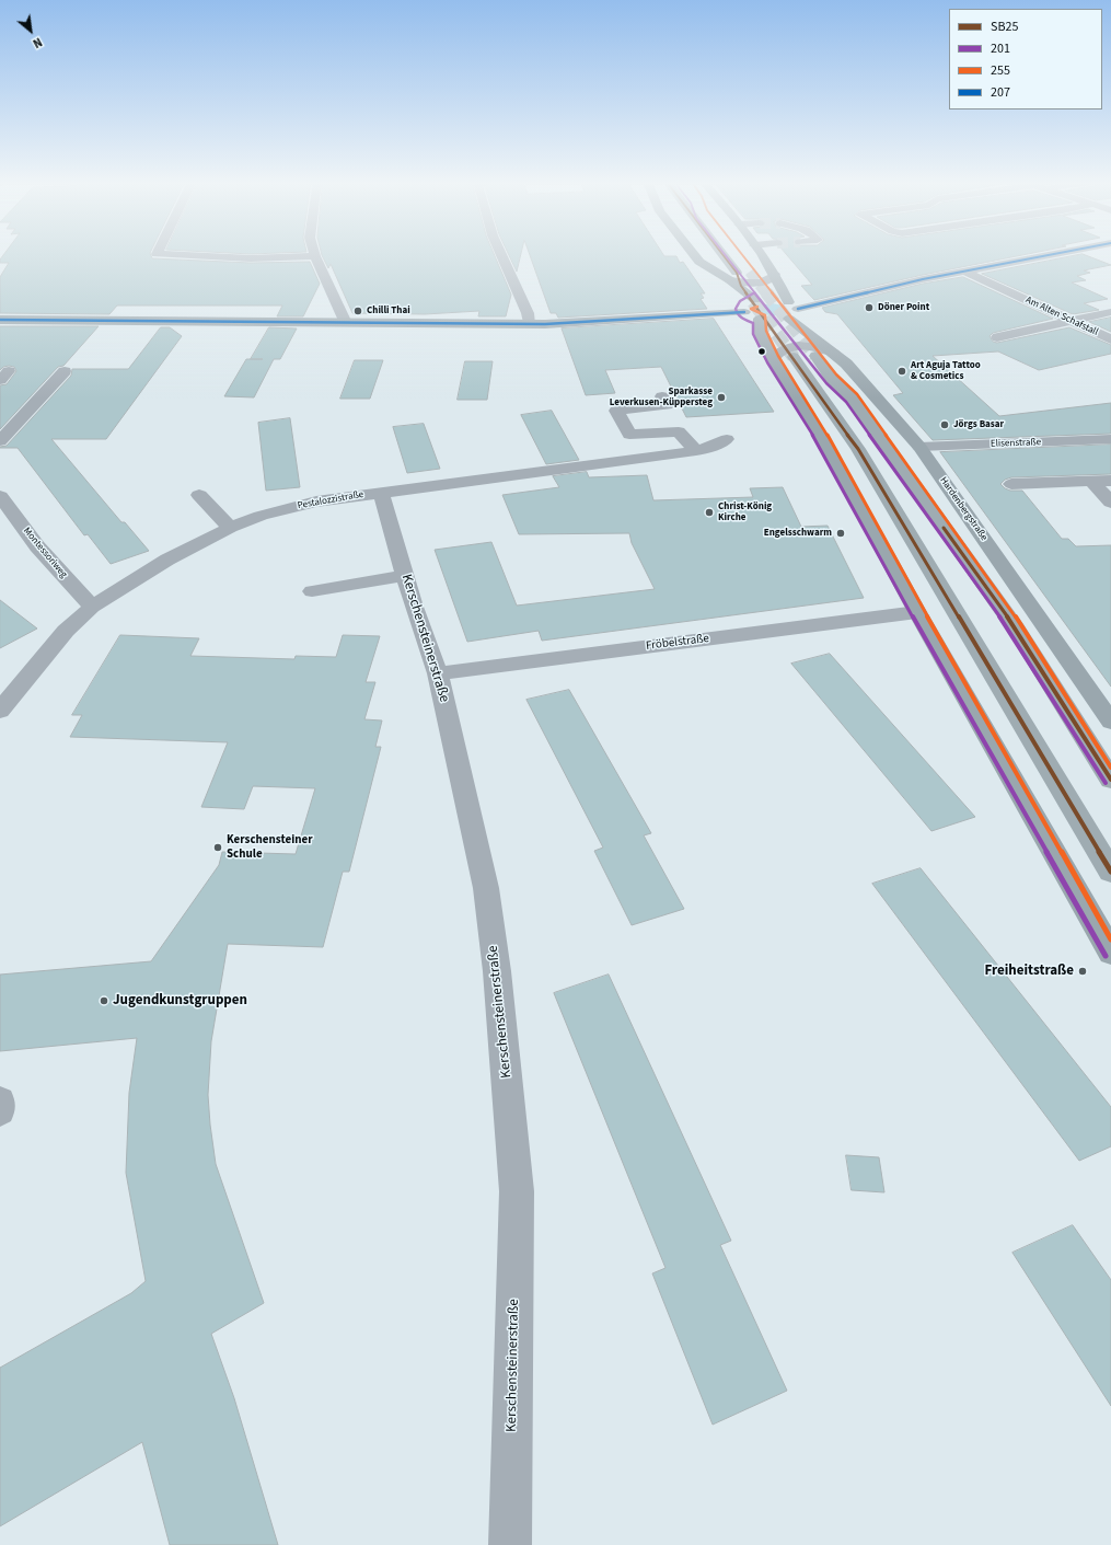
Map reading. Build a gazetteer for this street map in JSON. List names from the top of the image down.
{
  "streets": {
    "main road": ["Hardenbergstraße"],
    "street": [
      "Am Alten Schafstall",
      "Elisenstraße",
      "Pestalozzistraße",
      "Montessoriweg",
      "Kerschensteinerstraße",
      "Fröbelstraße"
    ]
  },
  "crossings": [
    ["Elisenstraße", "Hardenbergstraße"],
    ["Pestalozzistraße", "Montessoriweg"],
    ["Pestalozzistraße", "Kerschensteinerstraße"],
    ["Kerschensteinerstraße", "Fröbelstraße"]
  ],
  "places": [
    "Döner Point",
    "Chilli Thai",
    "Art Aguja Tattoo & Cosmetics",
    "Sparkasse Leverkusen-Küppersteg",
    "Jörgs Basar",
    "Christ-König Kirche",
    "Engelsschwarm",
    "Kerschensteiner Schule",
    "Freiheitstraße",
    "Jugendkunstgruppen"
  ],
  "lines": [
    "transit line SB25",
    "transit line 201",
    "transit line 255",
    "transit line 207"
  ],
  "legend": [
    "SB25",
    "201",
    "255",
    "207"
  ],
  "north": "bottom right"
}
